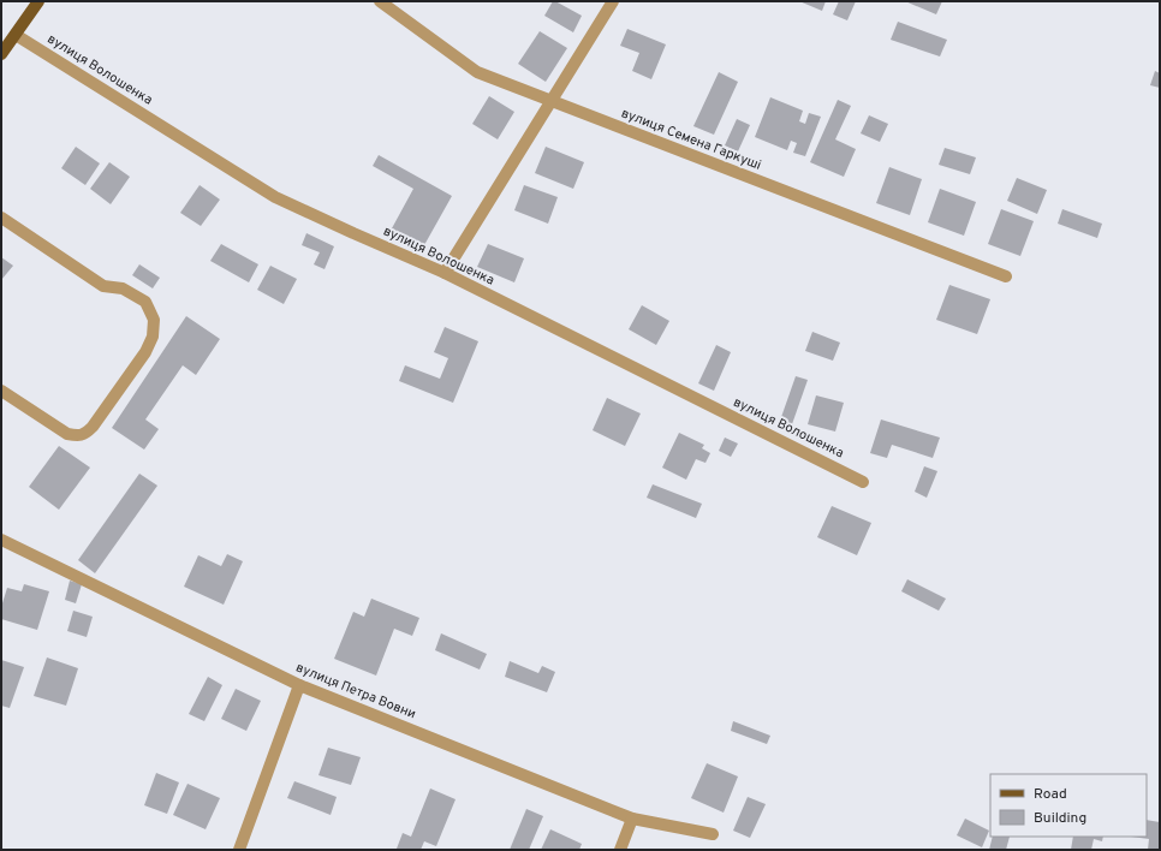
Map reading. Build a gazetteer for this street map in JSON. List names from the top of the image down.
{
  "streets": {
    "street": ["вулиця Волошенка", "вулиця Семена Гаркуші", "вулиця Петра Вовни"]
  },
  "legend": ["Road", "Building"]
}
